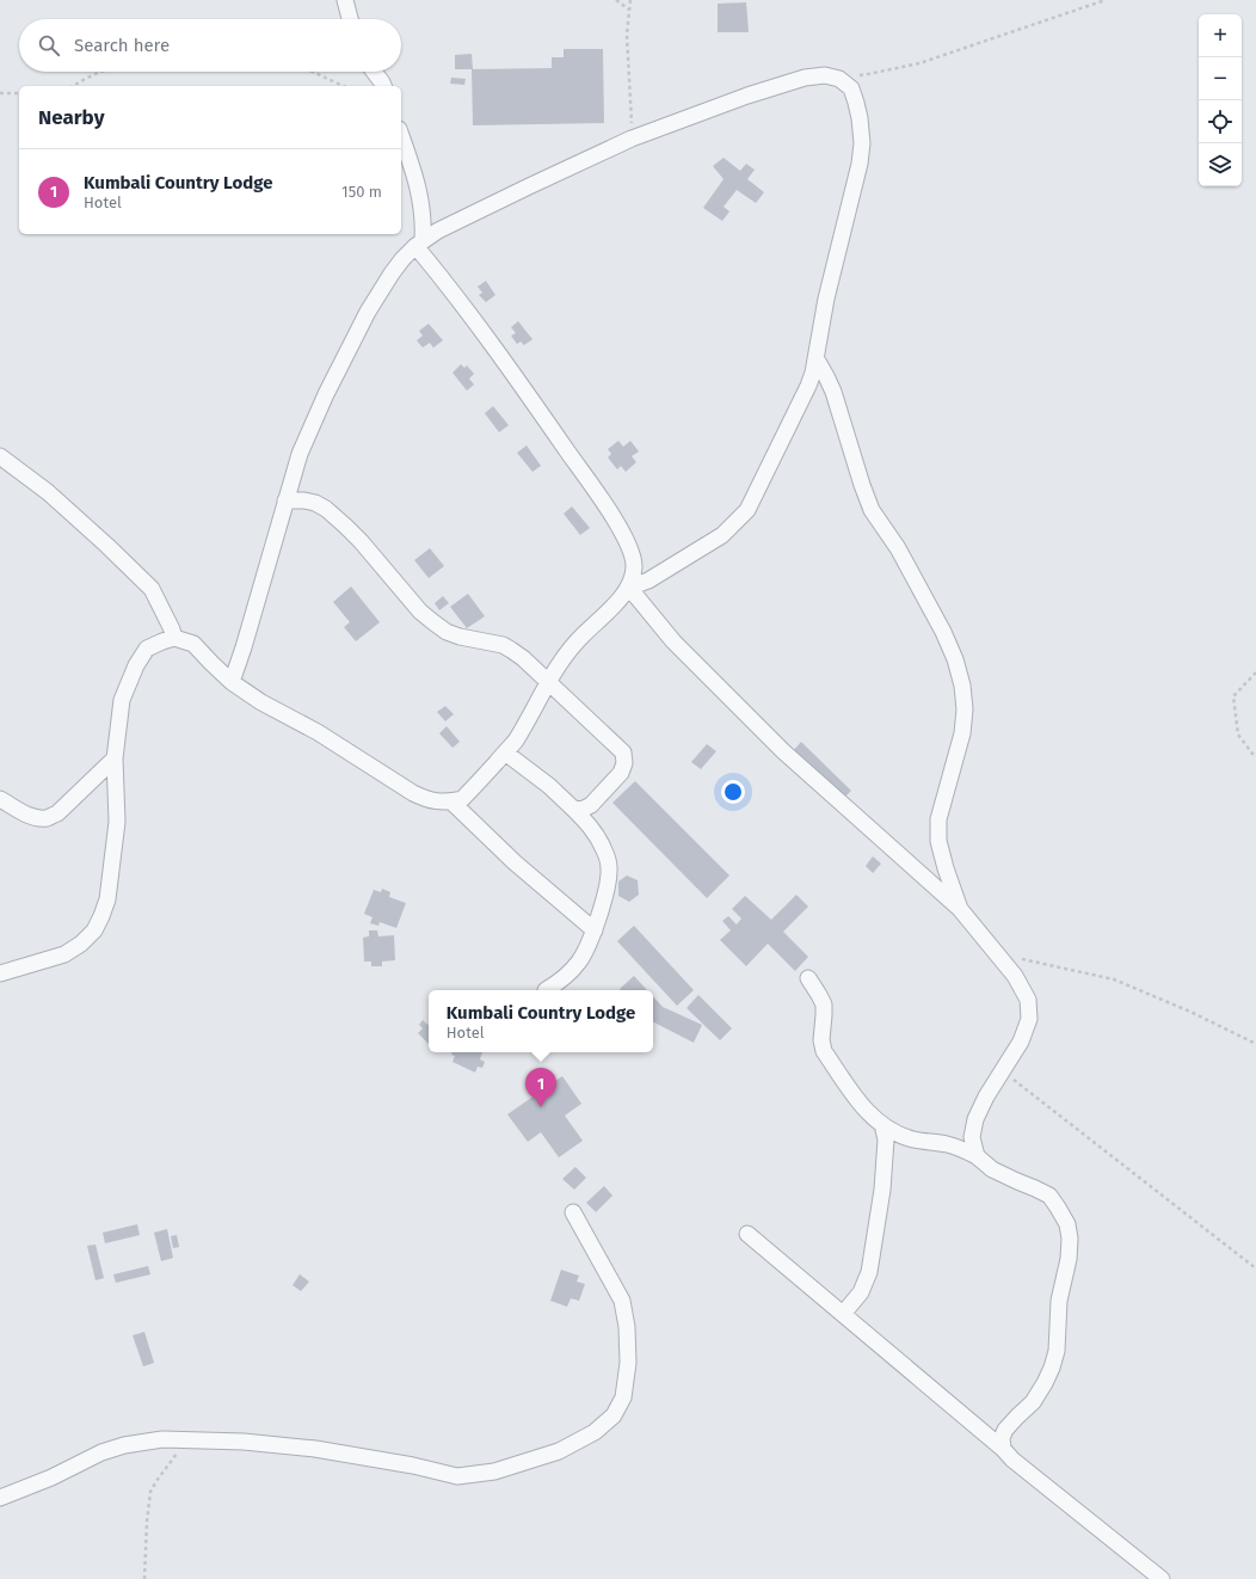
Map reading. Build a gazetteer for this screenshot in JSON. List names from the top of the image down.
{
  "page": {
    "map_buttons": ["+", "−"],
    "search": "Search here",
    "heading": "Nearby",
    "list": [
      {
        "mark": "1",
        "name": "Kumbali Country Lodge",
        "note": "Hotel",
        "value": "150 m"
      }
    ],
    "popup": ["Kumbali Country Lodge", "Hotel"],
    "pins": "1"
  }
}
